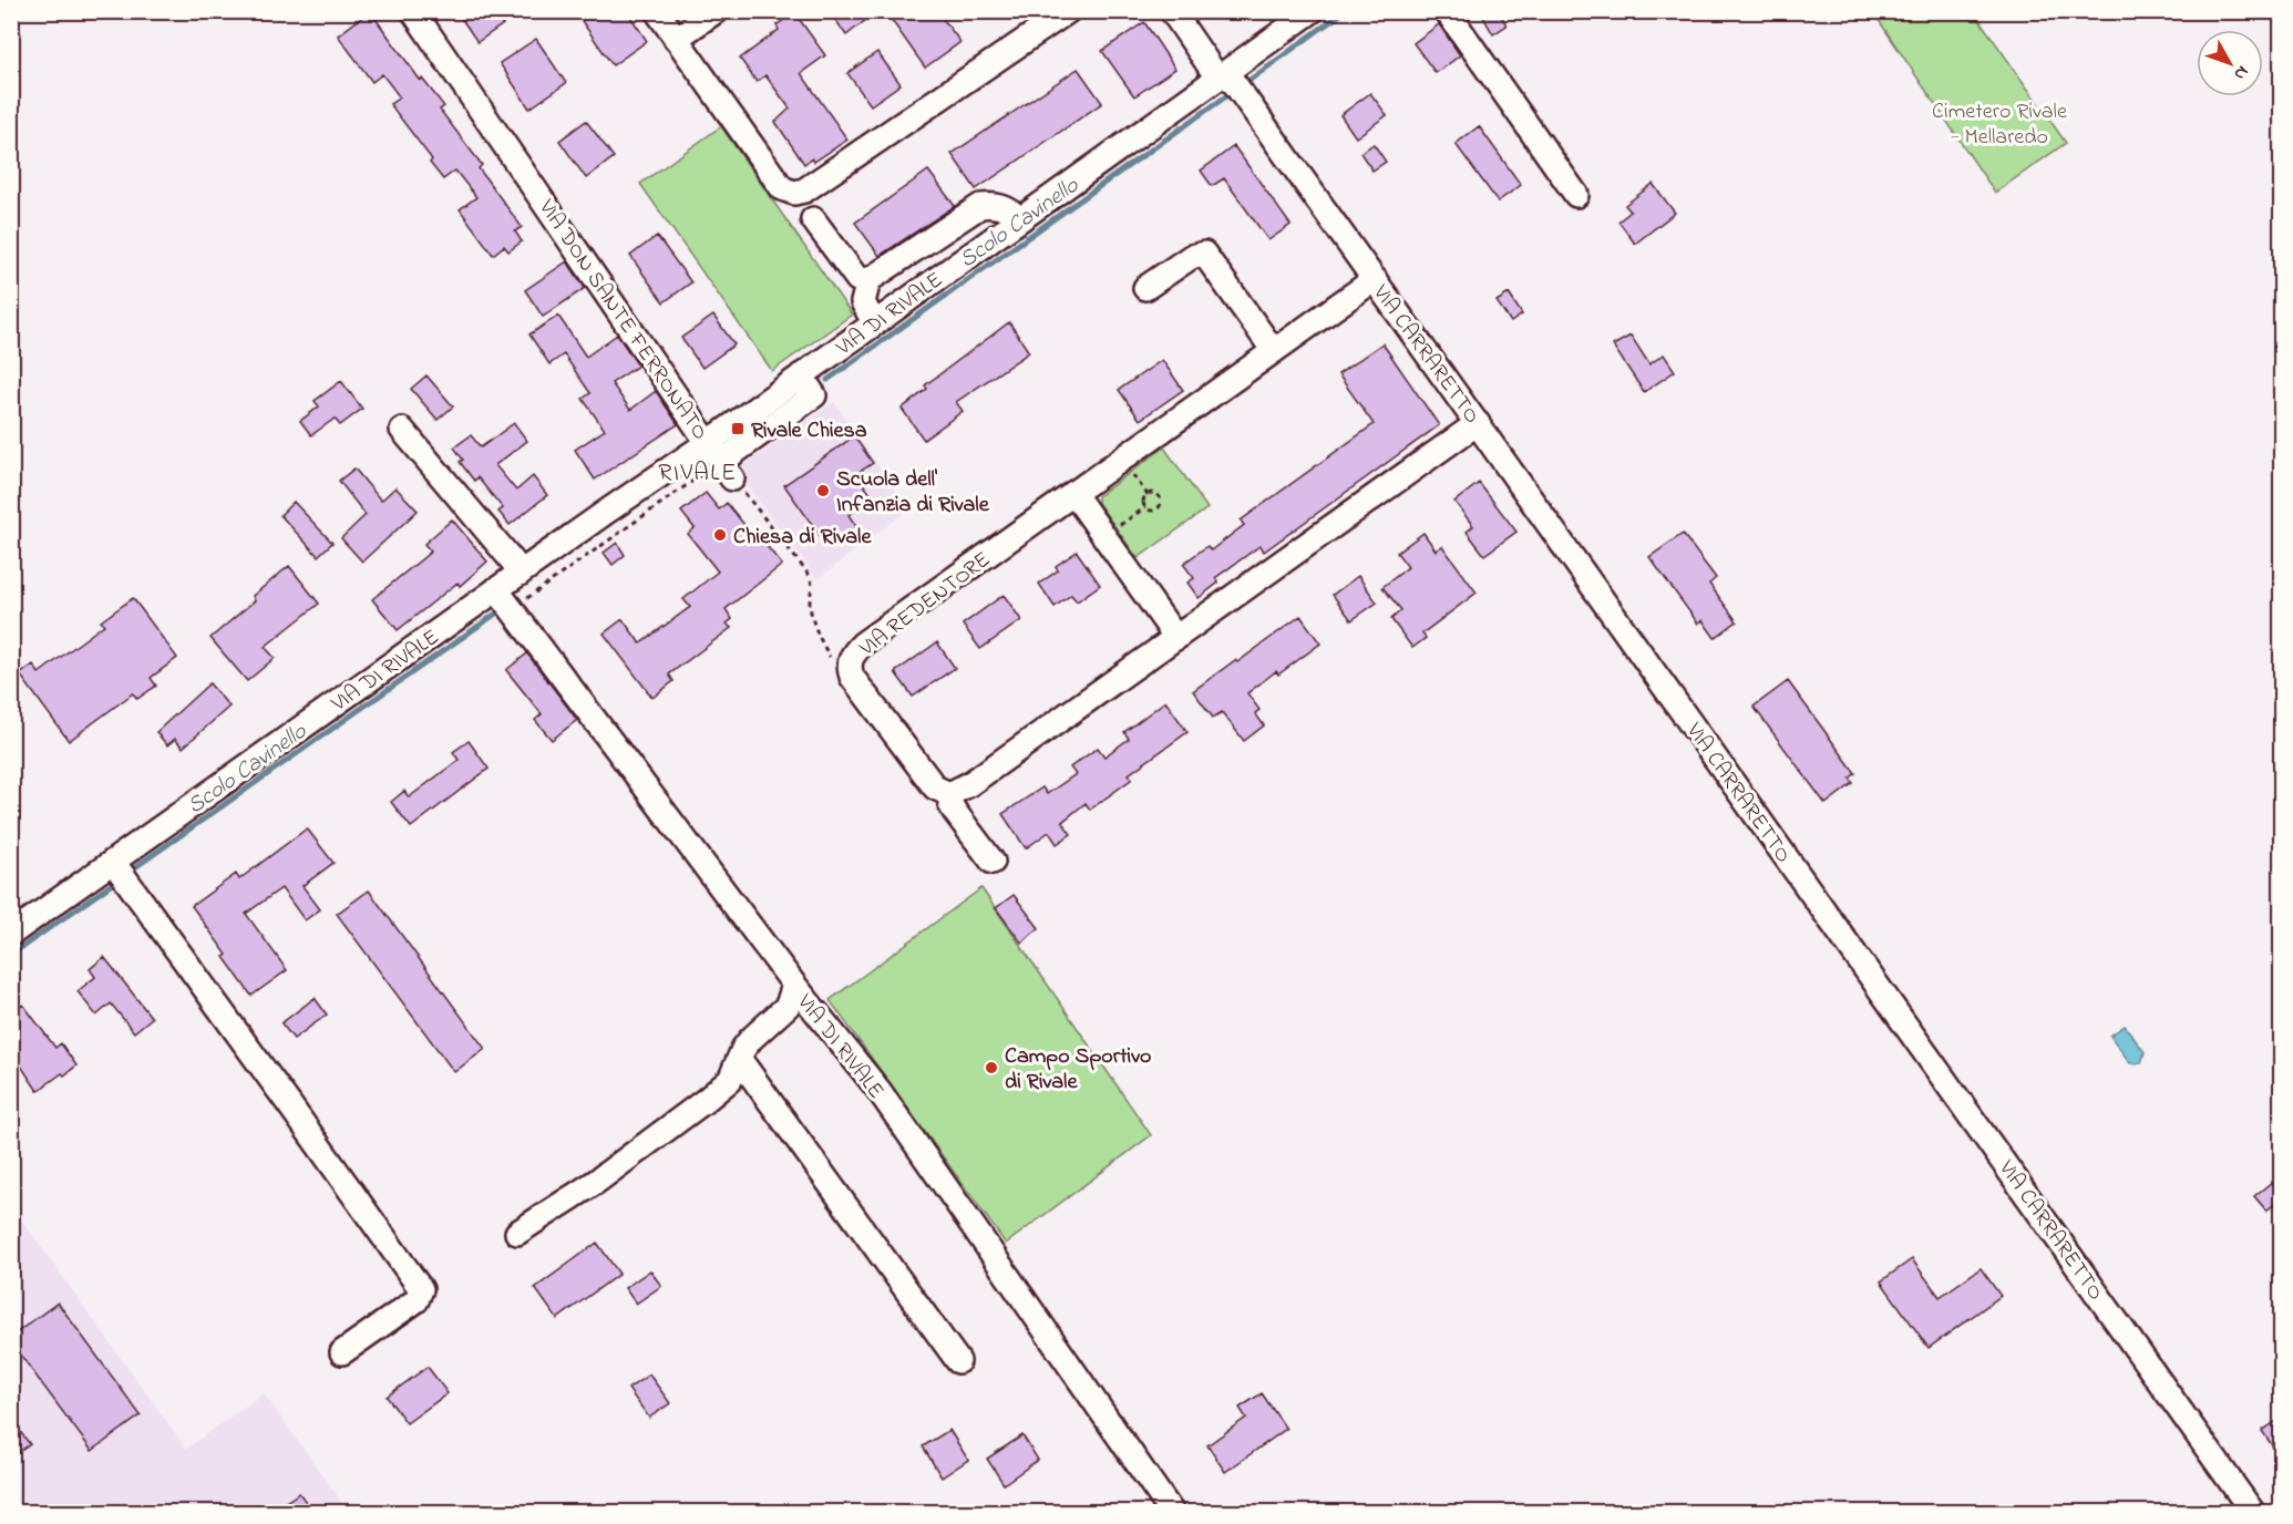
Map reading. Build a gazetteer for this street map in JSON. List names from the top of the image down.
{
  "streets": {
    "street": [
      "VIA DI RIVALE",
      "VIA DON SANTE FERRONATO",
      "VIA CARRARETTO",
      "VIA REDENTORE"
    ]
  },
  "crossings": [
    ["VIA DI RIVALE", "VIA DON SANTE FERRONATO"],
    ["VIA DI RIVALE", "VIA CARRARETTO"],
    ["VIA CARRARETTO", "VIA REDENTORE"]
  ],
  "districts": ["RIVALE"],
  "water": ["Scolo Cavinello"],
  "parks": ["Cimetero Rivale - Mellaredo"],
  "places": {
    "transit": ["Rivale Chiesa"],
    "other": ["Scuola dell' Infanzia di Rivale", "Chiesa di Rivale", "Campo Sportivo di Rivale"]
  },
  "north": "bottom right"
}
